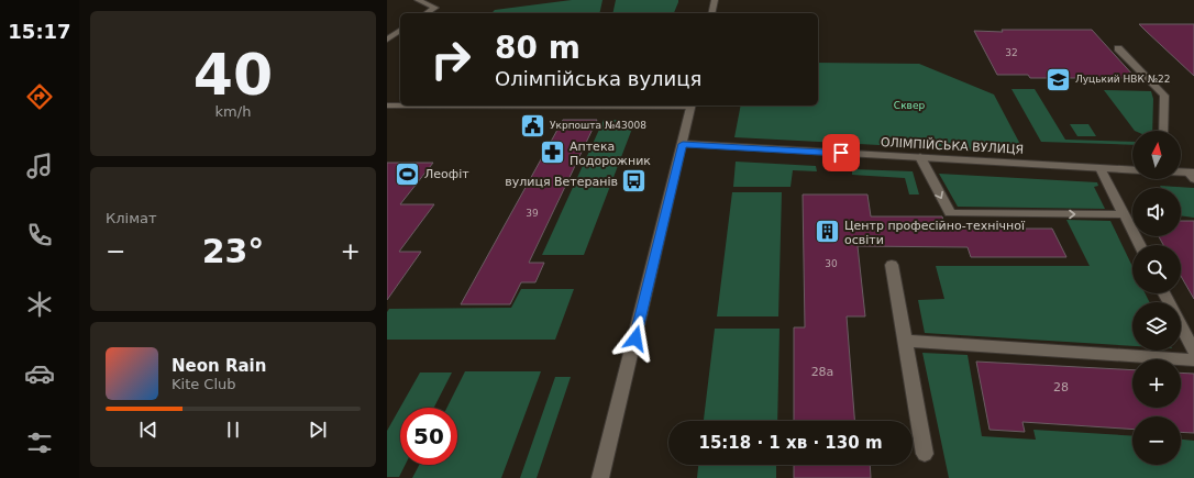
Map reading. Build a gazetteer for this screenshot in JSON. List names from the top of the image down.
{
  "streets": {
    "street": ["ОЛІМПІЙСЬКА ВУЛИЦЯ"]
  },
  "parks": ["Сквер"],
  "places": {
    "school or university": ["Луцький НВК №22"],
    "public building": ["Укрпошта №43008"],
    "pharmacy": ["Аптека Подорожник"],
    "sports": ["Леофіт"],
    "bus stop": ["вулиця Ветеранів"],
    "building": ["Центр професійно-технічної освіти"]
  },
  "house_numbers": [
    "32",
    "39",
    "30",
    "28а",
    "28"
  ],
  "north": "top",
  "page": {
    "tabs": "15:17",
    "tile": [
      ["40", "km/h"],
      "Клімат"
    ],
    "turn": ["80 m", "Олімпійська вулиця"],
    "map_buttons": ["+", "−"],
    "heat": ["−", "23°", "+"],
    "song": ["Neon Rain", "Kite Club"],
    "limit": "50",
    "trip": "15:18 · 1 хв · 130 m"
  }
}
